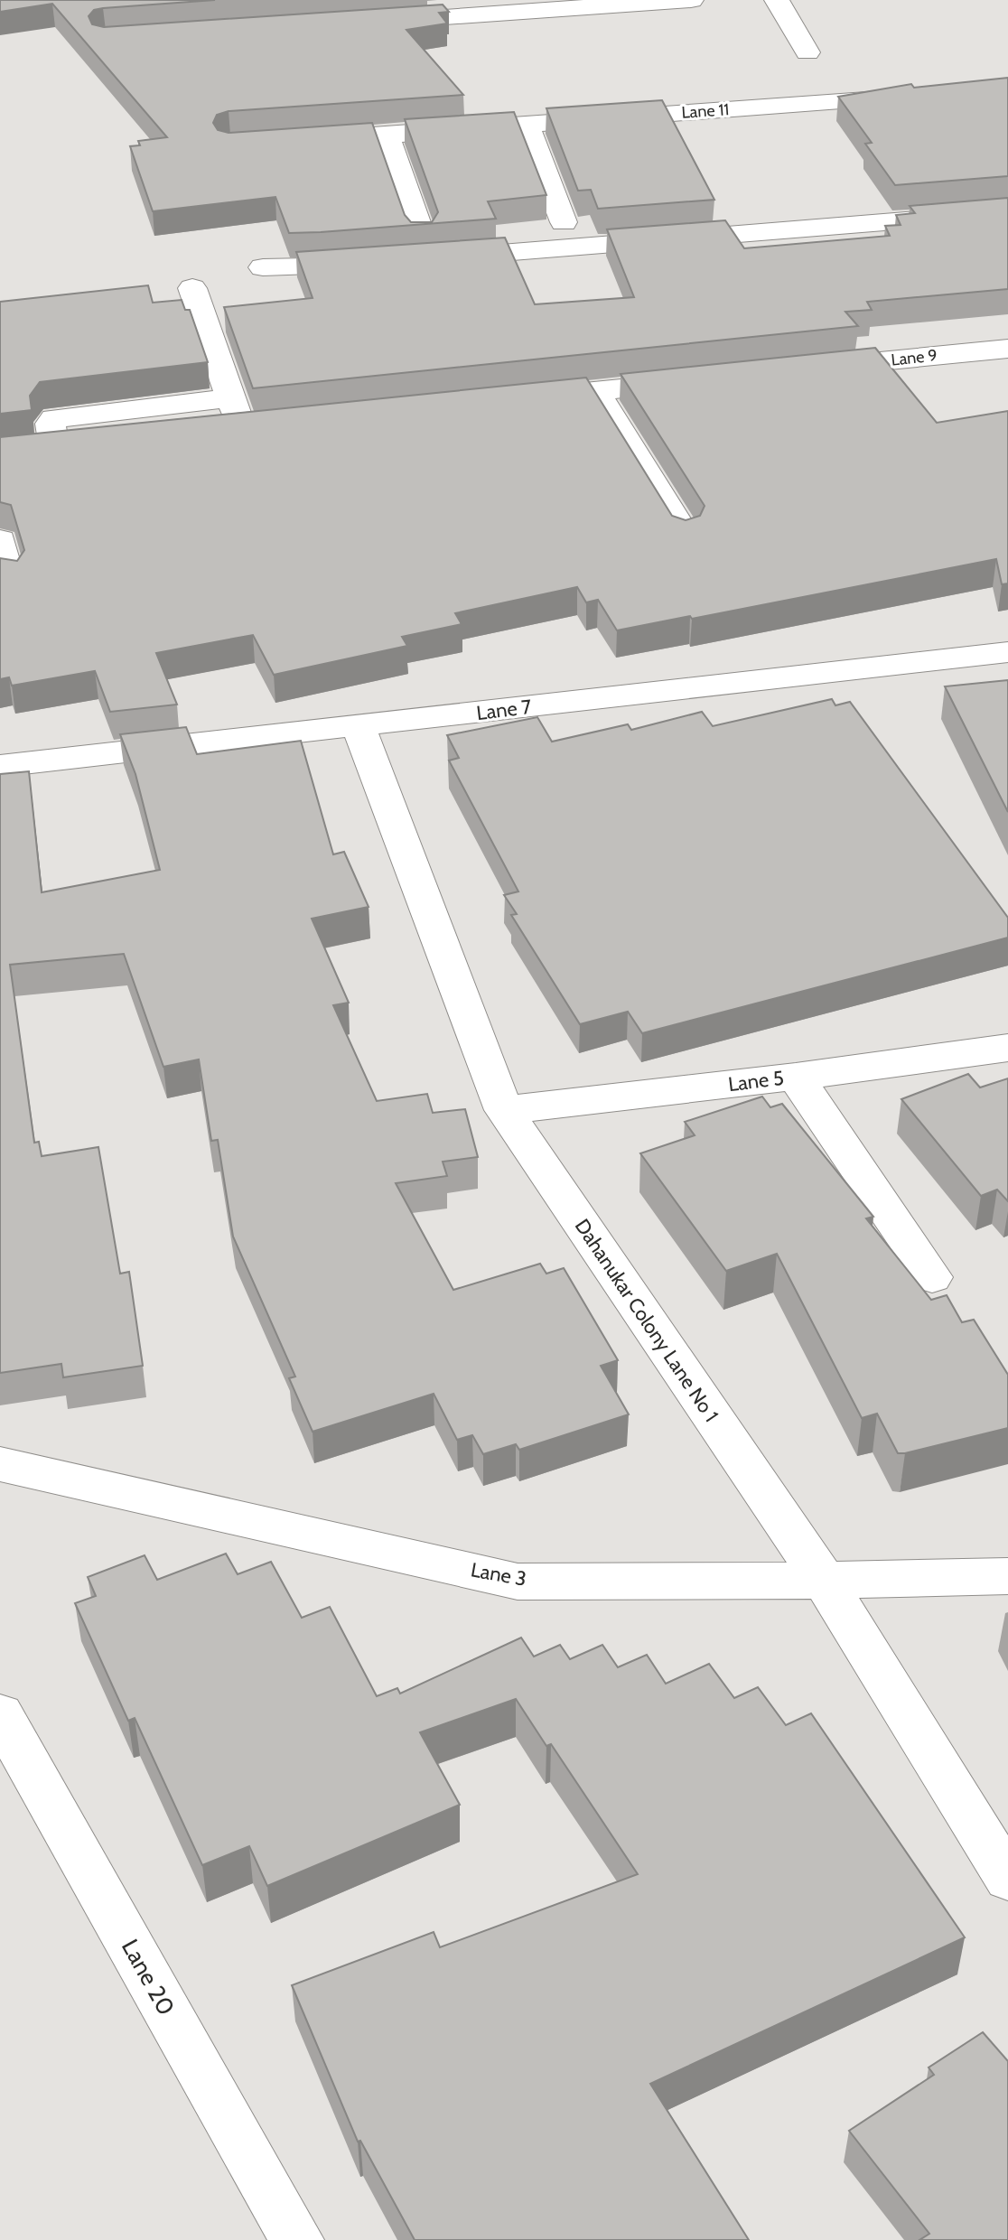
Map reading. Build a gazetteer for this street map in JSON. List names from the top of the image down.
{
  "streets": {
    "street": [
      "Lane 11",
      "Lane 9",
      "Lane 7",
      "Lane 5",
      "Dahanukar Colony Lane No 1",
      "Lane 3",
      "Lane 20"
    ]
  },
  "crossings": [
    ["Lane 7", "Dahanukar Colony Lane No 1"],
    ["Lane 5", "Dahanukar Colony Lane No 1"],
    ["Dahanukar Colony Lane No 1", "Lane 3"]
  ]
}
